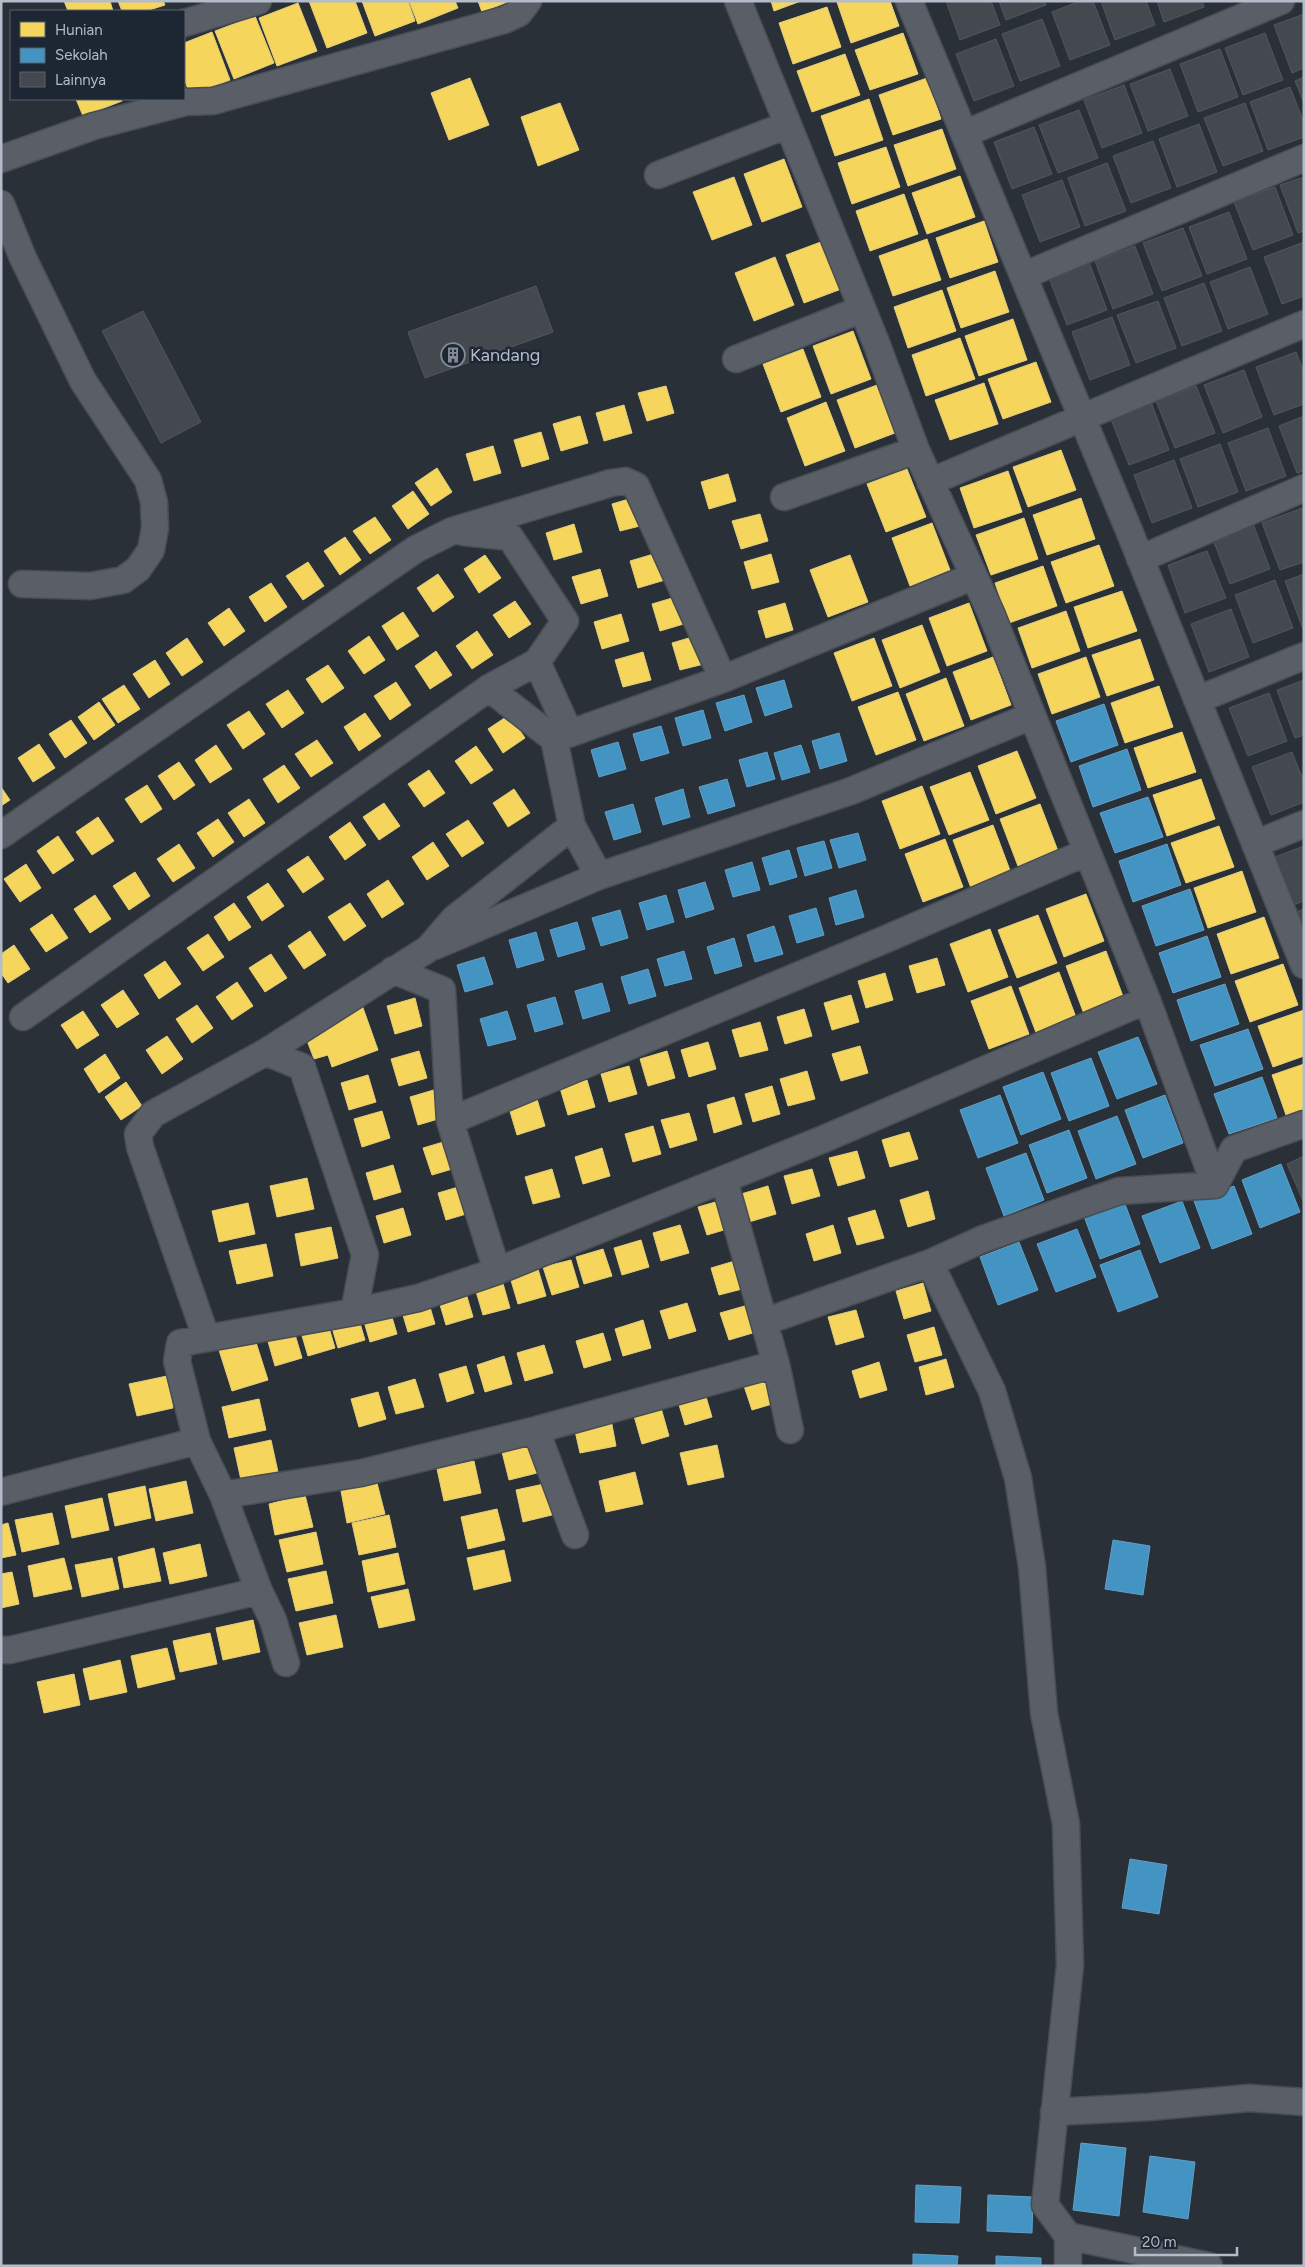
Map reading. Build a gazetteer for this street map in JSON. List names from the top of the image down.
{
  "places": {
    "building": ["Kandang"]
  },
  "legend": ["Hunian", "Sekolah", "Lainnya"],
  "scale_bar": "20 m"
}
